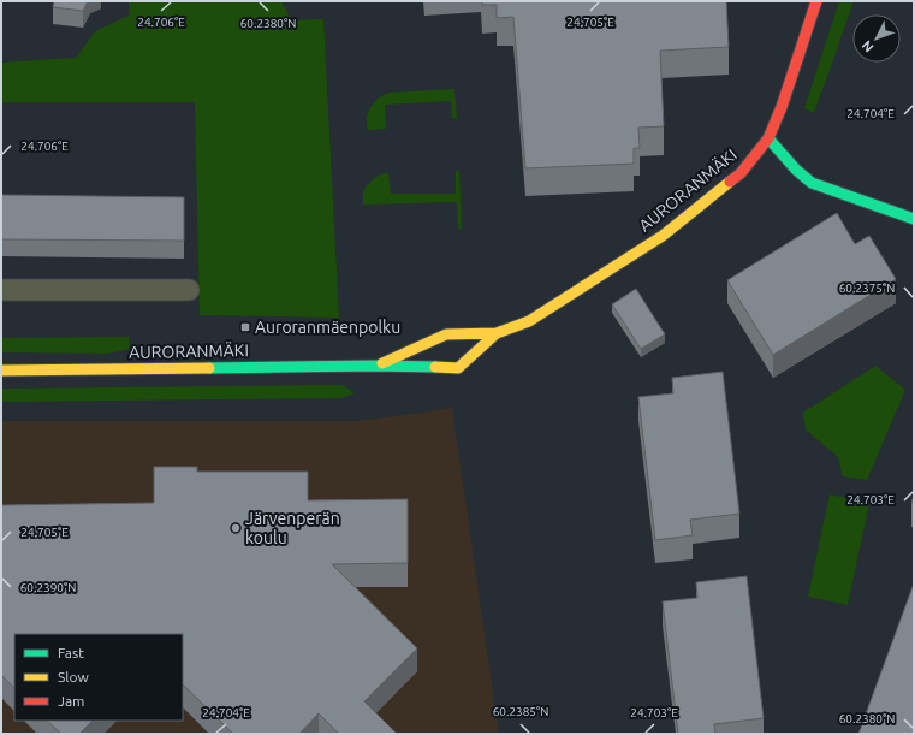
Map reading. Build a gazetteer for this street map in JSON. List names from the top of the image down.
{
  "streets": {
    "main road": ["AURORANMÄKI"]
  },
  "places": {
    "transit": ["Auroranmäenpolku"],
    "other": ["Järvenperän koulu"]
  },
  "legend": ["Fast", "Slow", "Jam"],
  "north": "bottom left",
  "coordinates": [
    "24.706°E",
    "24.705°E",
    "60.2380°N",
    "24.704°E",
    "60.2375°N",
    "24.703°E",
    "60.2390°N",
    "60.2385°N"
  ]
}
